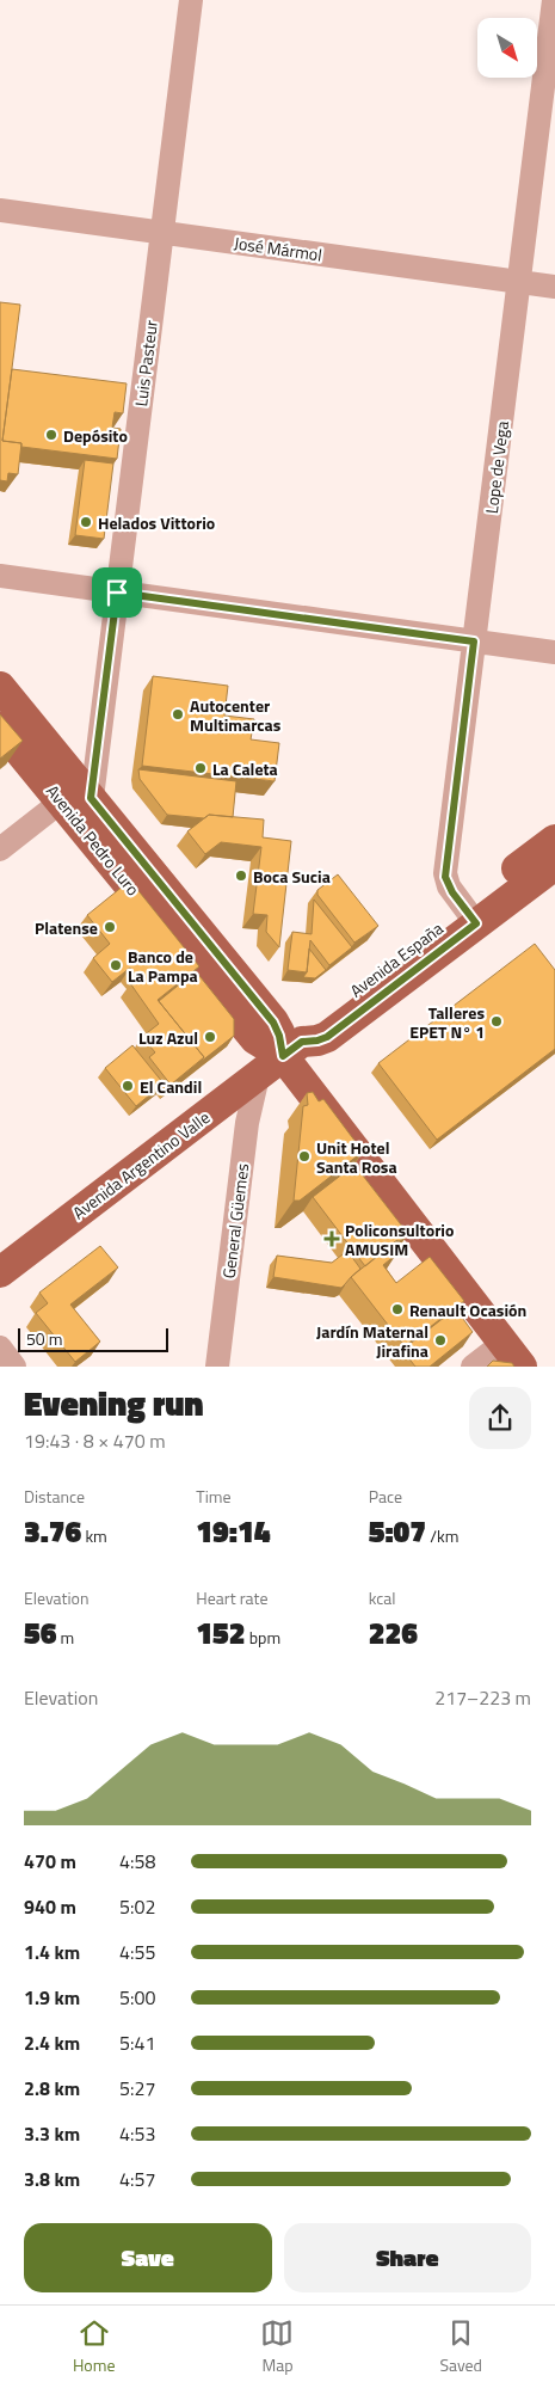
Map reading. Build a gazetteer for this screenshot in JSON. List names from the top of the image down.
{
  "streets": {
    "main road": ["Avenida Pedro Luro", "Avenida España", "Avenida Argentino Valle"],
    "street": [
      "José Mármol",
      "Luis Pasteur",
      "Lope de Vega",
      "General Güemes"
    ]
  },
  "crossings": [
    ["José Mármol", "Luis Pasteur"],
    ["José Mármol", "Lope de Vega"],
    ["Luis Pasteur", "Avenida Pedro Luro"],
    ["Lope de Vega", "Avenida España"],
    ["Avenida Pedro Luro", "Avenida España"],
    ["Avenida Pedro Luro", "Avenida Argentino Valle"],
    ["Avenida España", "Avenida Argentino Valle"],
    ["Avenida Argentino Valle", "General Güemes"]
  ],
  "places": {
    "other": [
      "Depósito",
      "Helados Vittorio",
      "Autocenter Multimarcas",
      "La Caleta",
      "Boca Sucia",
      "Platense",
      "Banco de La Pampa",
      "Talleres EPET N° 1",
      "Luz Azul",
      "El Candil",
      "Unit Hotel Santa Rosa",
      "Renault Ocasión",
      "Jardín Maternal Jirafina"
    ],
    "health": ["Policonsultorio AMUSIM"]
  },
  "scale_bar": "50 m",
  "north": "bottom right",
  "page": {
    "scale": "50 m",
    "heading": ["Evening run", "19:43 · 8 × 470 m"],
    "stats": [
      ["Distance", "3.76 km"],
      ["Time", "19:14"],
      ["Pace", "5:07 /km"],
      ["Elevation", "56 m"],
      ["Heart rate", "152 bpm"],
      ["kcal", "226"]
    ],
    "chart": ["Elevation", "217–223 m"],
    "list": [
      {
        "name": "470 m",
        "note": "4:58"
      },
      {
        "name": "940 m",
        "note": "5:02"
      },
      {
        "name": "1.4 km",
        "note": "4:55"
      },
      {
        "name": "1.9 km",
        "note": "5:00"
      },
      {
        "name": "2.4 km",
        "note": "5:41"
      },
      {
        "name": "2.8 km",
        "note": "5:27"
      },
      {
        "name": "3.3 km",
        "note": "4:53"
      },
      {
        "name": "3.8 km",
        "note": "4:57"
      }
    ],
    "buttons": ["Save", "Share"],
    "tabs": ["Home", "Map", "Saved"]
  }
}
